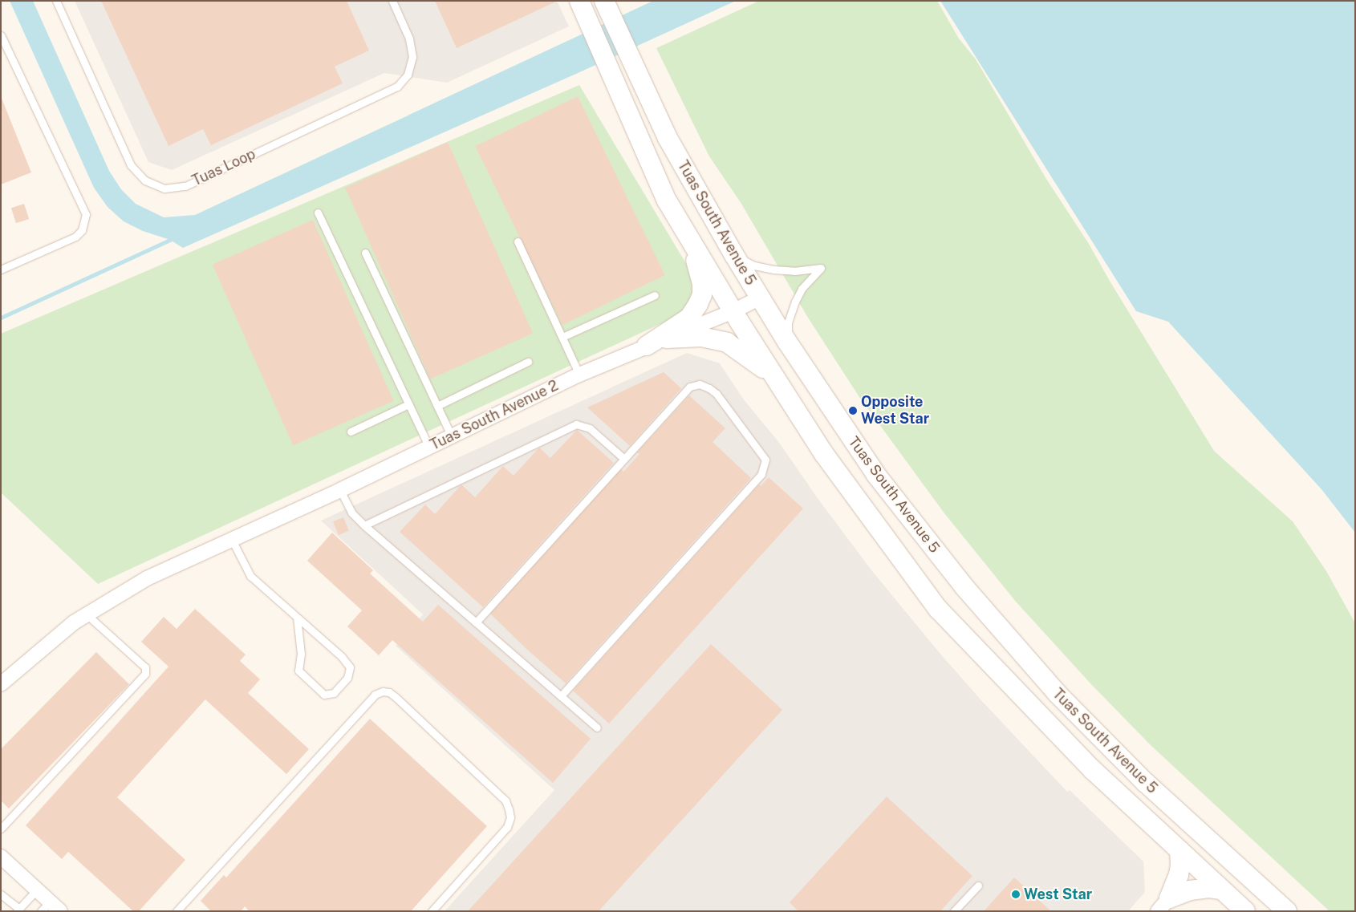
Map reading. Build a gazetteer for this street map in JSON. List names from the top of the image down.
{
  "streets": {
    "street": ["Tuas South Avenue 5", "Tuas South Avenue 2"],
    "lane": ["Tuas Loop"]
  },
  "crossings": [
    ["Tuas South Avenue 5", "Tuas South Avenue 2"]
  ],
  "places": ["Opposite West Star", "West Star"]
}
